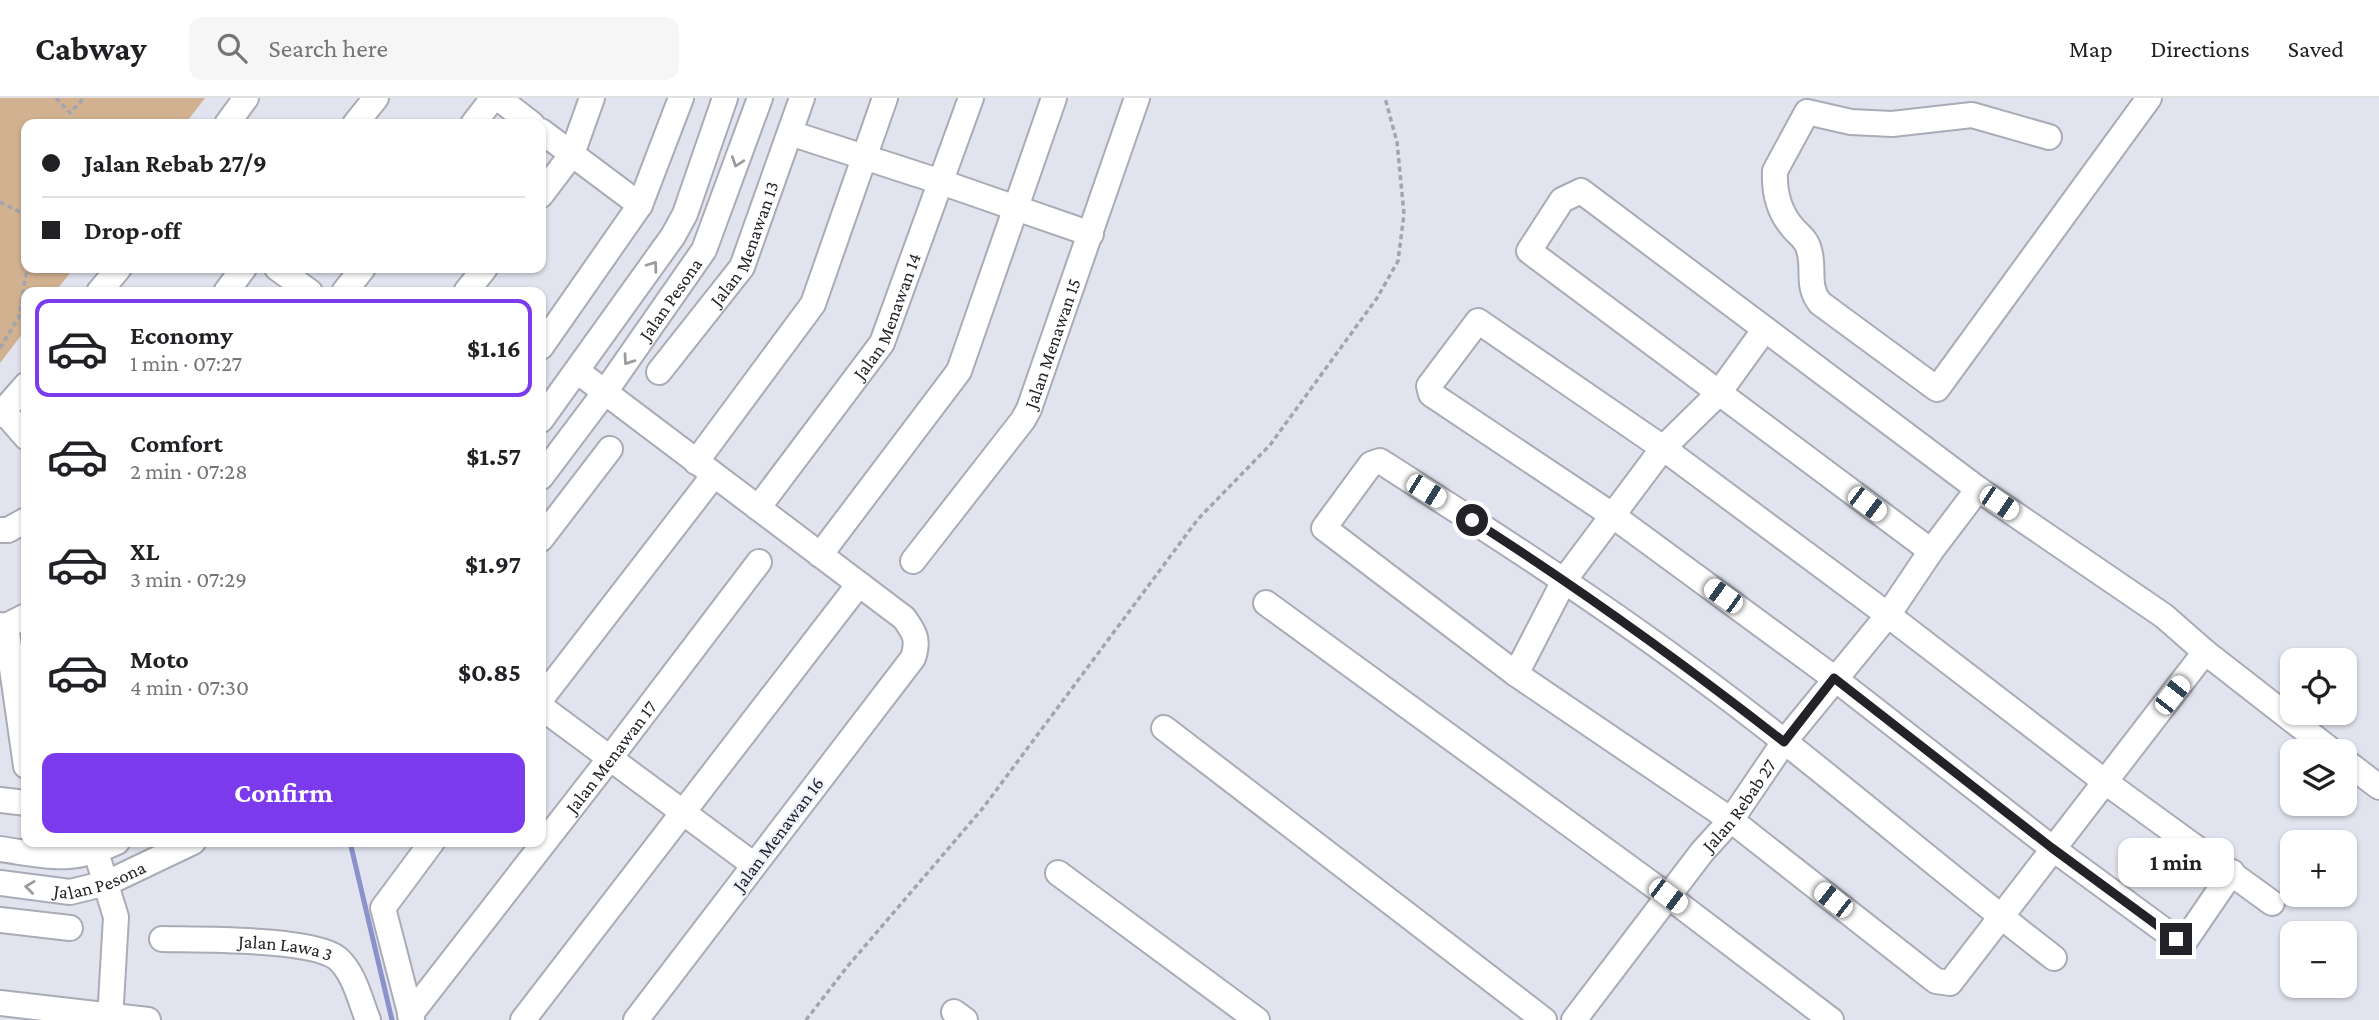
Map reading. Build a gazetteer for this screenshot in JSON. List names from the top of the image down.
{
  "streets": {
    "street": [
      "Jalan Menawan 13",
      "Jalan Pesona",
      "Jalan Menawan 14",
      "Jalan Menawan 15",
      "Jalan Menawan 17",
      "Jalan Rebab 27",
      "Jalan Menawan 16",
      "Jalan Lawa 3"
    ]
  },
  "page": {
    "header": "Cabway",
    "search": "Search here",
    "nav": ["Map", "Directions", "Saved"],
    "banner": ["Jalan Rebab 27/9", "Drop-off"],
    "list": [
      {
        "name": "Economy",
        "note": "1 min · 07:27",
        "value": "$1.16"
      },
      {
        "name": "Comfort",
        "note": "2 min · 07:28",
        "value": "$1.57"
      },
      {
        "name": "XL",
        "note": "3 min · 07:29",
        "value": "$1.97"
      },
      {
        "name": "Moto",
        "note": "4 min · 07:30",
        "value": "$0.85"
      }
    ],
    "map_buttons": ["+", "−"],
    "buttons": "Confirm",
    "bubble": "1 min"
  }
}
